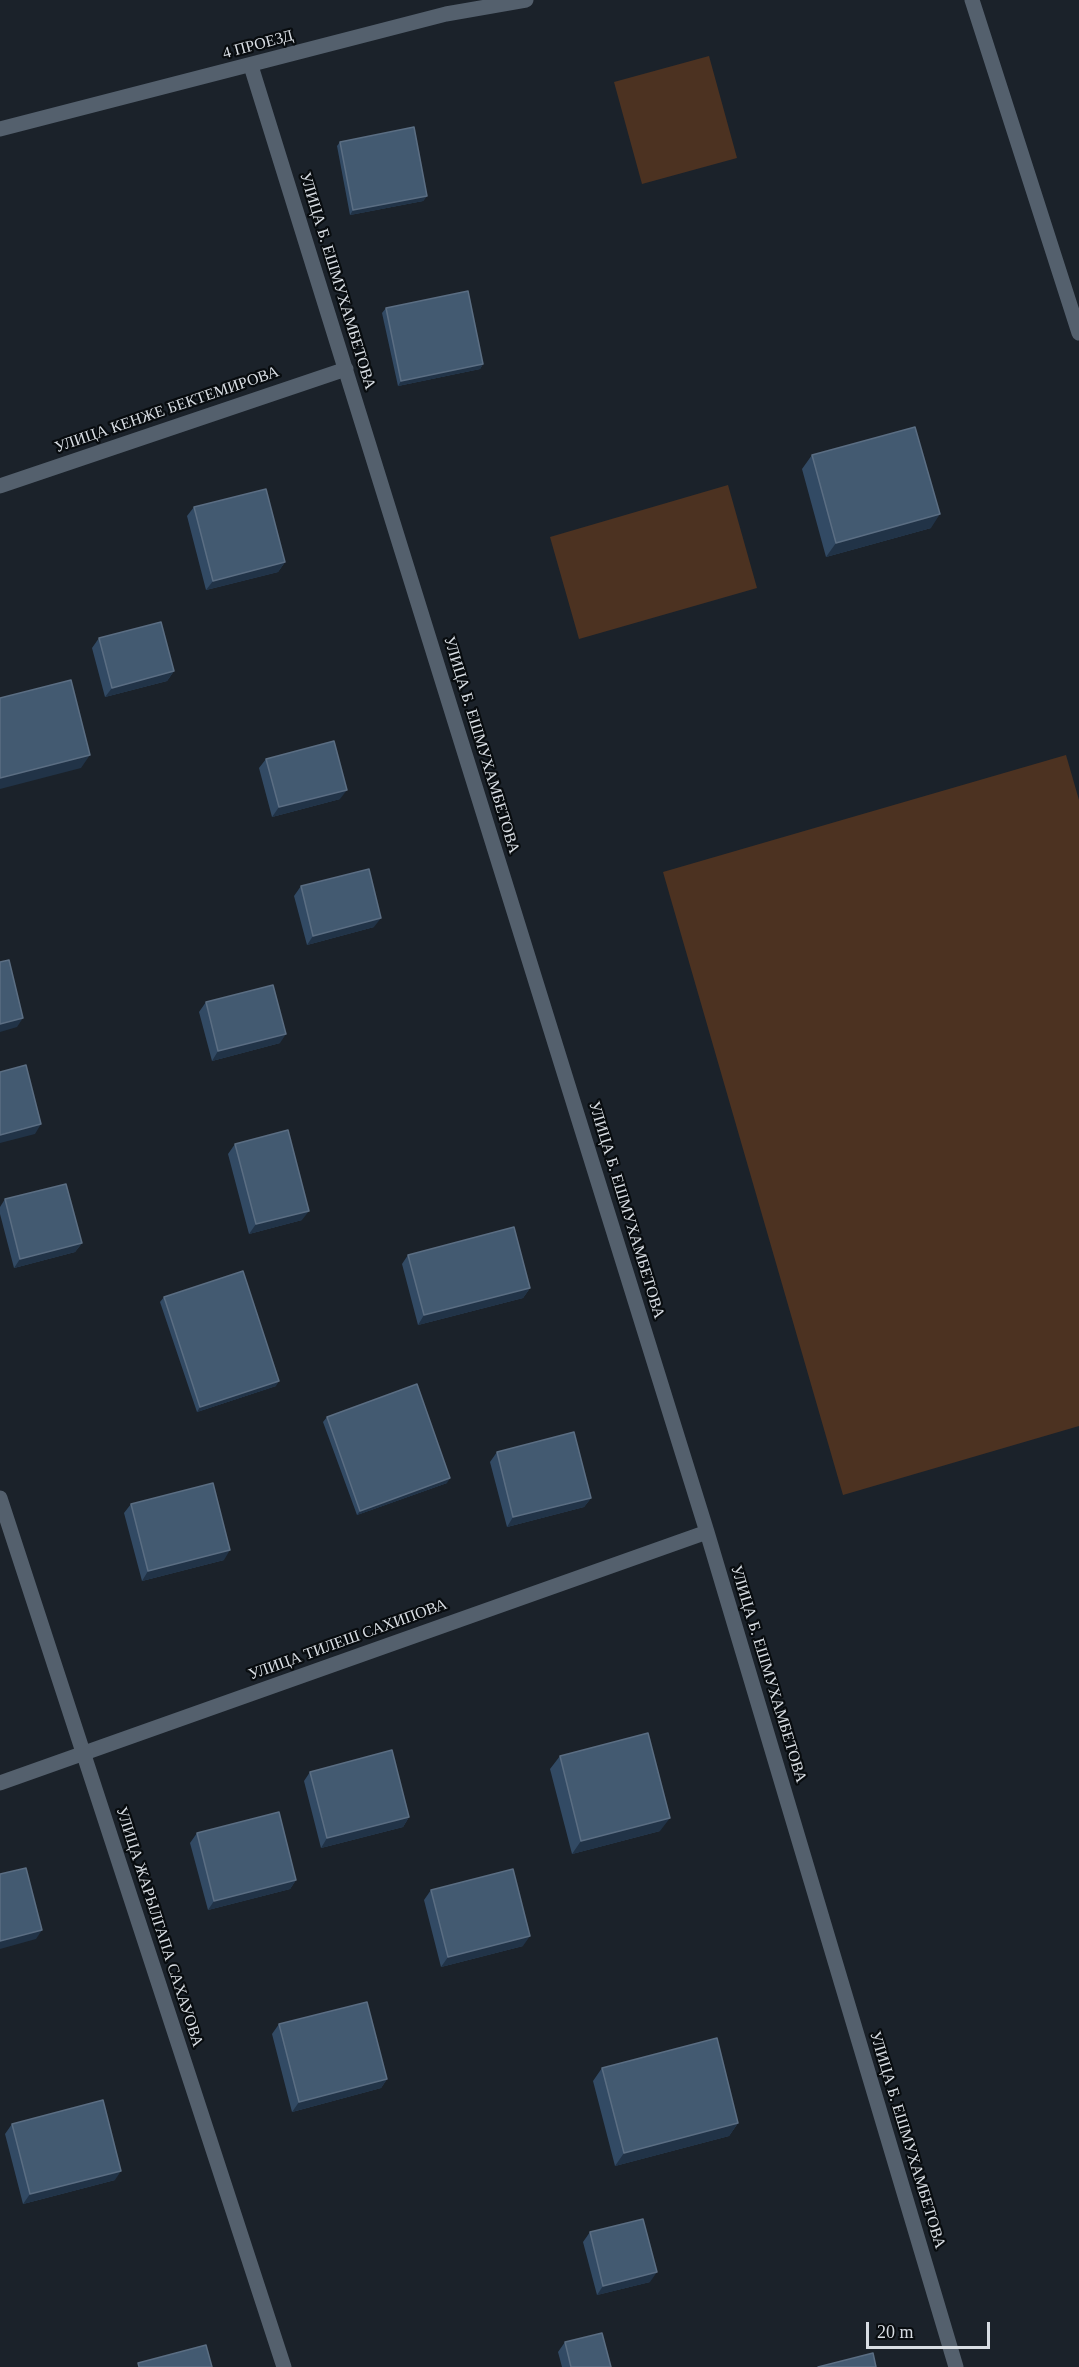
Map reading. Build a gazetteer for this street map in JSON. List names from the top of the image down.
{
  "streets": {
    "street": [
      "4 ПРОЕЗД",
      "УЛИЦА Б. ЕШМУХАМБЕТОВА",
      "УЛИЦА КЕНЖЕ БЕКТЕМИРОВА",
      "УЛИЦА ТИЛЕШ САХИПОВА",
      "УЛИЦА ЖАРЫЛГАПА САХАУОВА"
    ]
  },
  "crossings": [
    ["4 ПРОЕЗД", "УЛИЦА Б. ЕШМУХАМБЕТОВА"],
    ["УЛИЦА Б. ЕШМУХАМБЕТОВА", "УЛИЦА КЕНЖЕ БЕКТЕМИРОВА"],
    ["УЛИЦА Б. ЕШМУХАМБЕТОВА", "УЛИЦА ТИЛЕШ САХИПОВА"],
    ["УЛИЦА ТИЛЕШ САХИПОВА", "УЛИЦА ЖАРЫЛГАПА САХАУОВА"]
  ],
  "scale_bar": "20 m"
}
